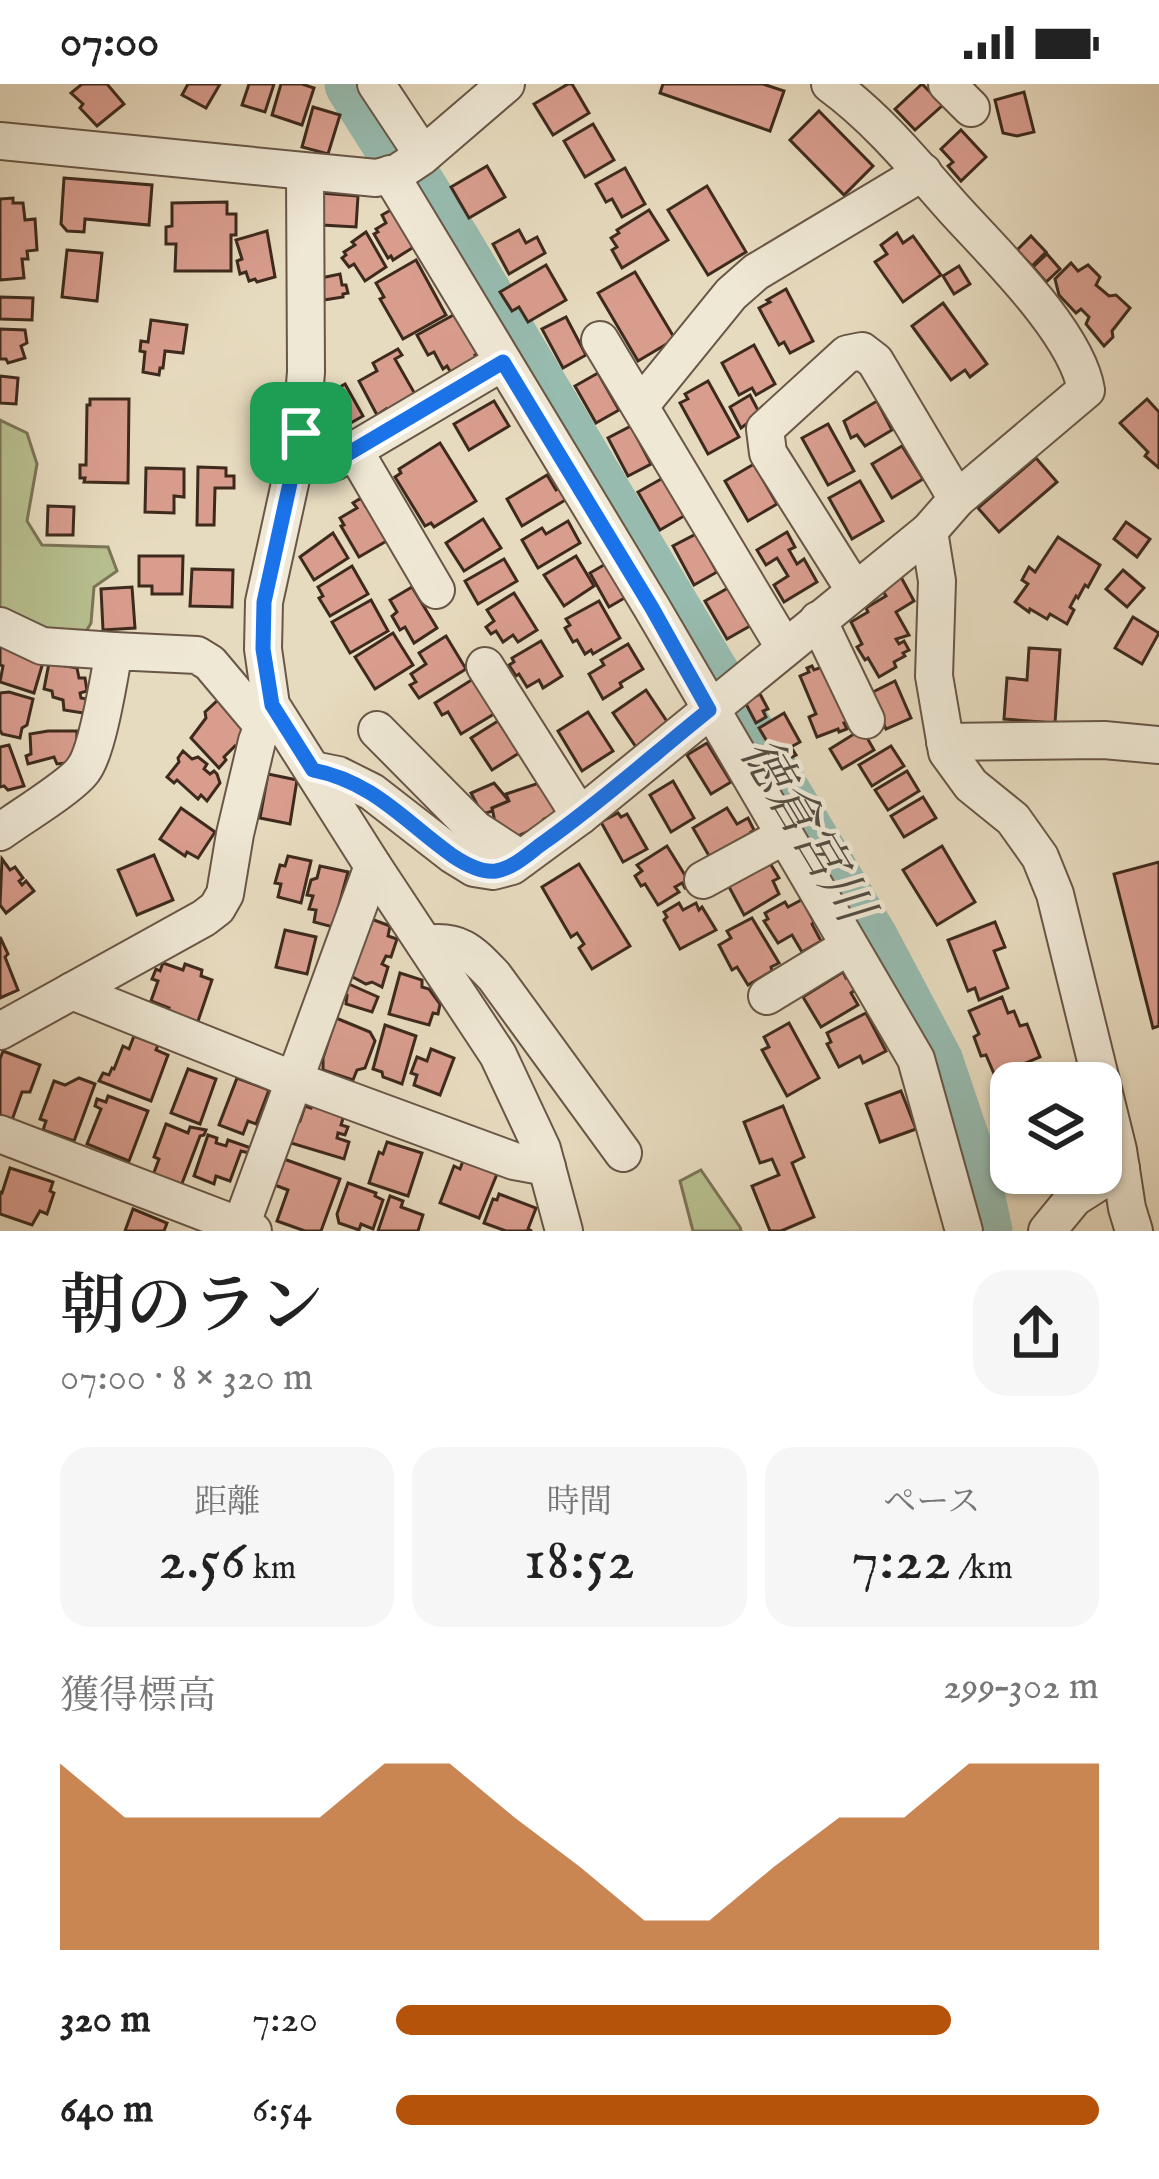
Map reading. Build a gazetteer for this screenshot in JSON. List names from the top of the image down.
{
  "water": ["徳倉宮川"],
  "page": {
    "status": "07:00",
    "heading": ["朝のラン", "07:00 · 8 × 320 m"],
    "stats": [
      ["距離", "2.56 km"],
      ["時間", "18:52"],
      ["ペース", "7:22 /km"]
    ],
    "chart": ["獲得標高", "299–302 m"],
    "list": [
      {
        "name": "320 m",
        "note": "7:20"
      },
      {
        "name": "640 m",
        "note": "6:54"
      }
    ]
  }
}
